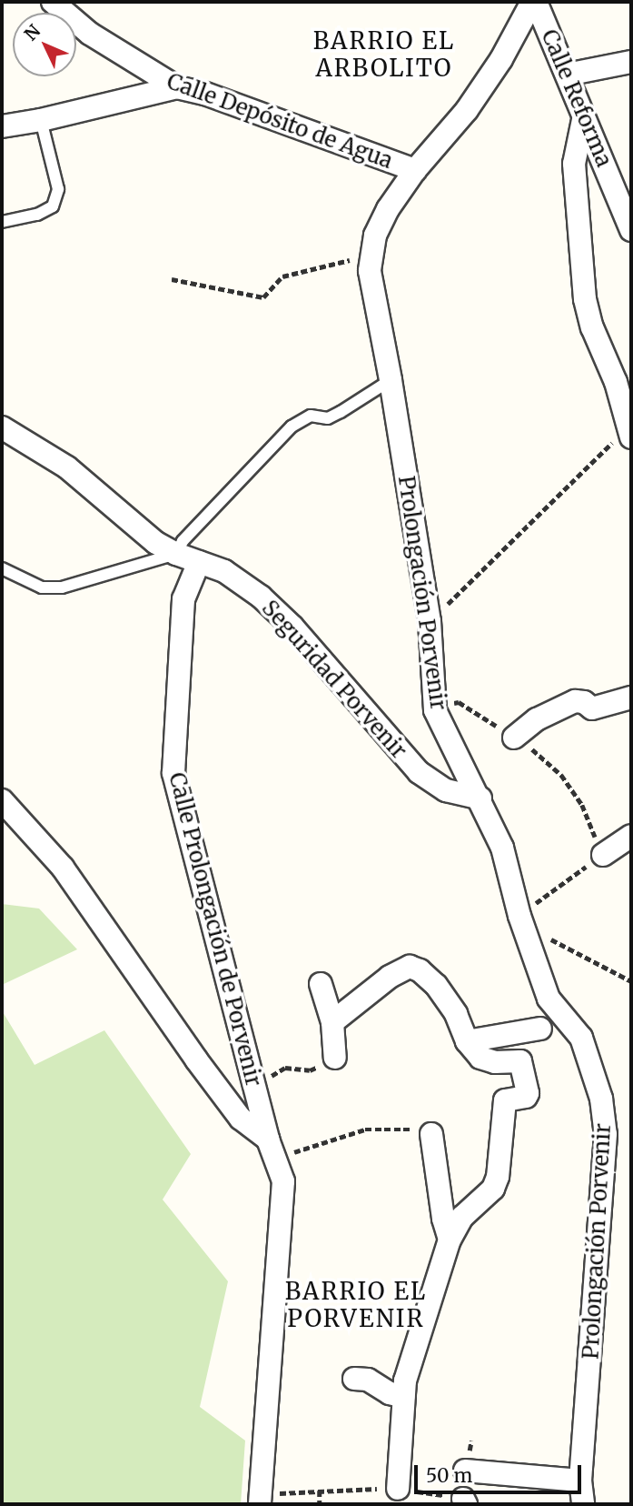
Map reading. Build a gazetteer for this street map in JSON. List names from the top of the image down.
{
  "streets": {
    "street": [
      "Calle Reforma",
      "Calle Depósito de Agua",
      "Prolongación Porvenir",
      "Seguridad Porvenir",
      "Calle Prolongación de Porvenir"
    ]
  },
  "crossings": [
    ["Calle Reforma", "Prolongación Porvenir"],
    ["Calle Depósito de Agua", "Prolongación Porvenir"],
    ["Prolongación Porvenir", "Seguridad Porvenir"],
    ["Seguridad Porvenir", "Calle Prolongación de Porvenir"]
  ],
  "districts": ["BARRIO EL ARBOLITO", "BARRIO EL PORVENIR"],
  "scale_bar": "50 m",
  "north": "top left"
}
